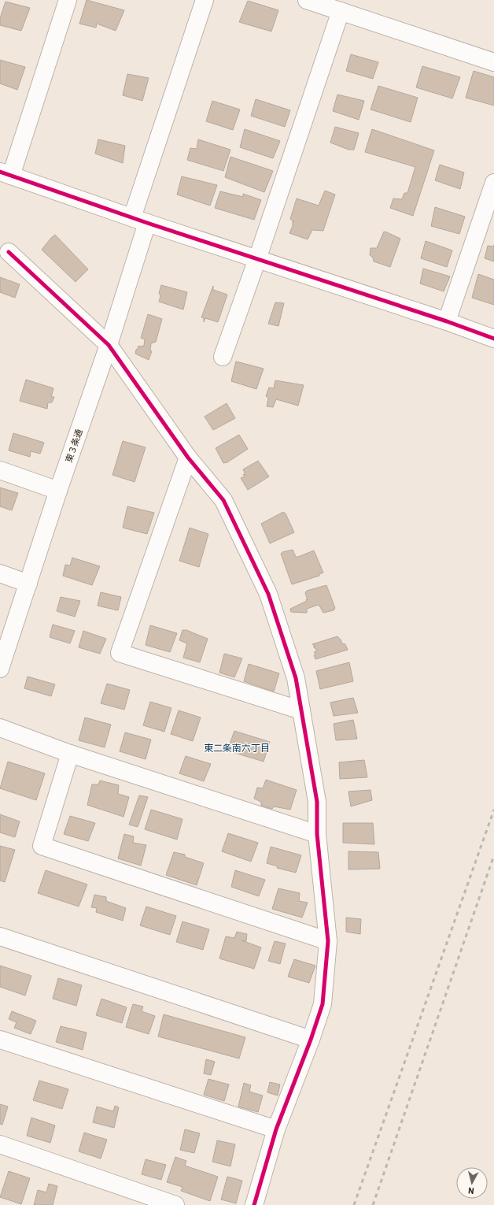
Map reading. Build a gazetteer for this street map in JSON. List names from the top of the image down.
{
  "streets": {
    "street": ["東３条通"]
  },
  "districts": ["東二条南六丁目"],
  "north": "bottom"
}
